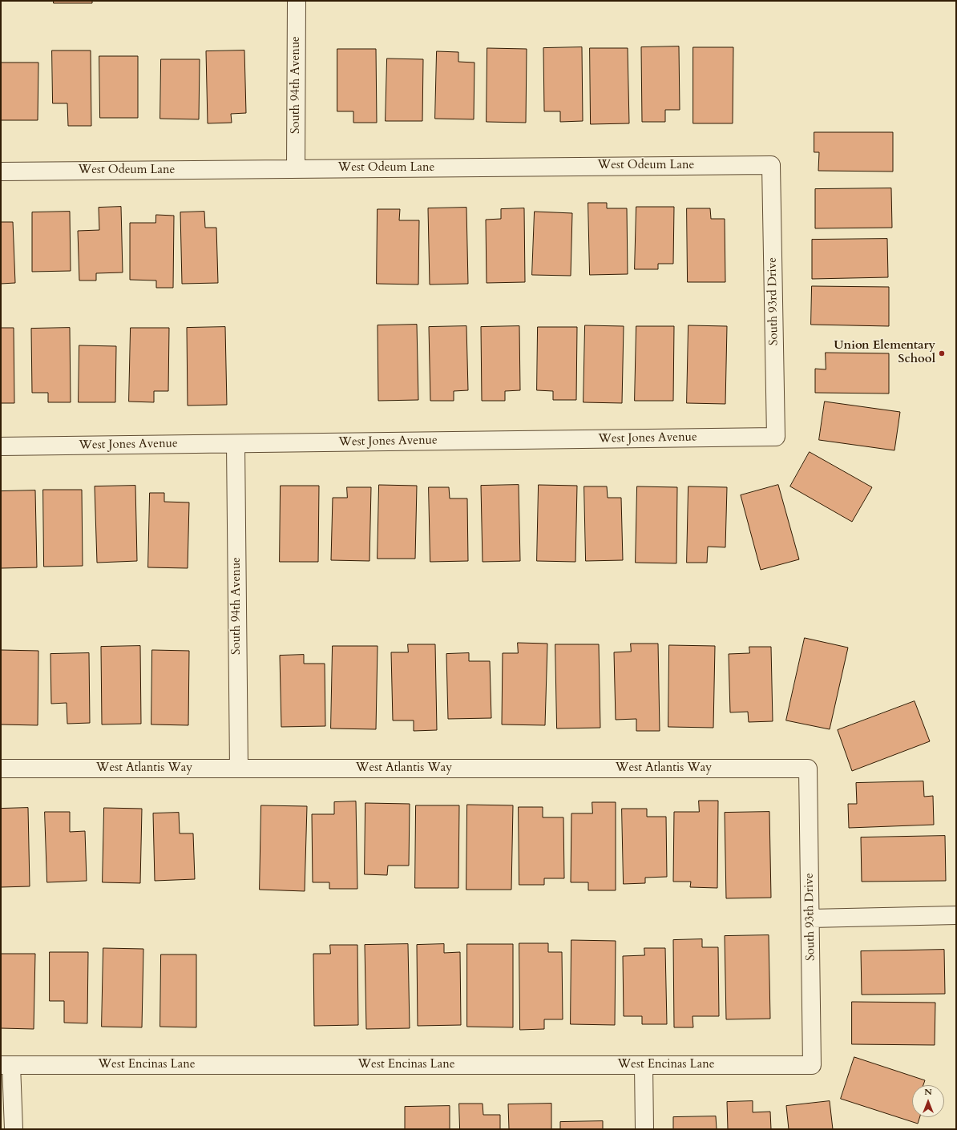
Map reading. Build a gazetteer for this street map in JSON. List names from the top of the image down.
{
  "streets": {
    "street": [
      "South 94th Avenue",
      "West Odeum Lane",
      "South 93rd Drive",
      "West Jones Avenue",
      "West Atlantis Way",
      "South 93th Drive",
      "West Encinas Lane"
    ]
  },
  "crossings": [
    ["South 94th Avenue", "West Odeum Lane"],
    ["South 94th Avenue", "West Jones Avenue"],
    ["South 94th Avenue", "West Atlantis Way"],
    ["West Odeum Lane", "South 93rd Drive"],
    ["South 93rd Drive", "West Jones Avenue"],
    ["West Atlantis Way", "South 93th Drive"],
    ["South 93th Drive", "West Encinas Lane"]
  ],
  "places": ["Union Elementary School"],
  "north": "top"
}
